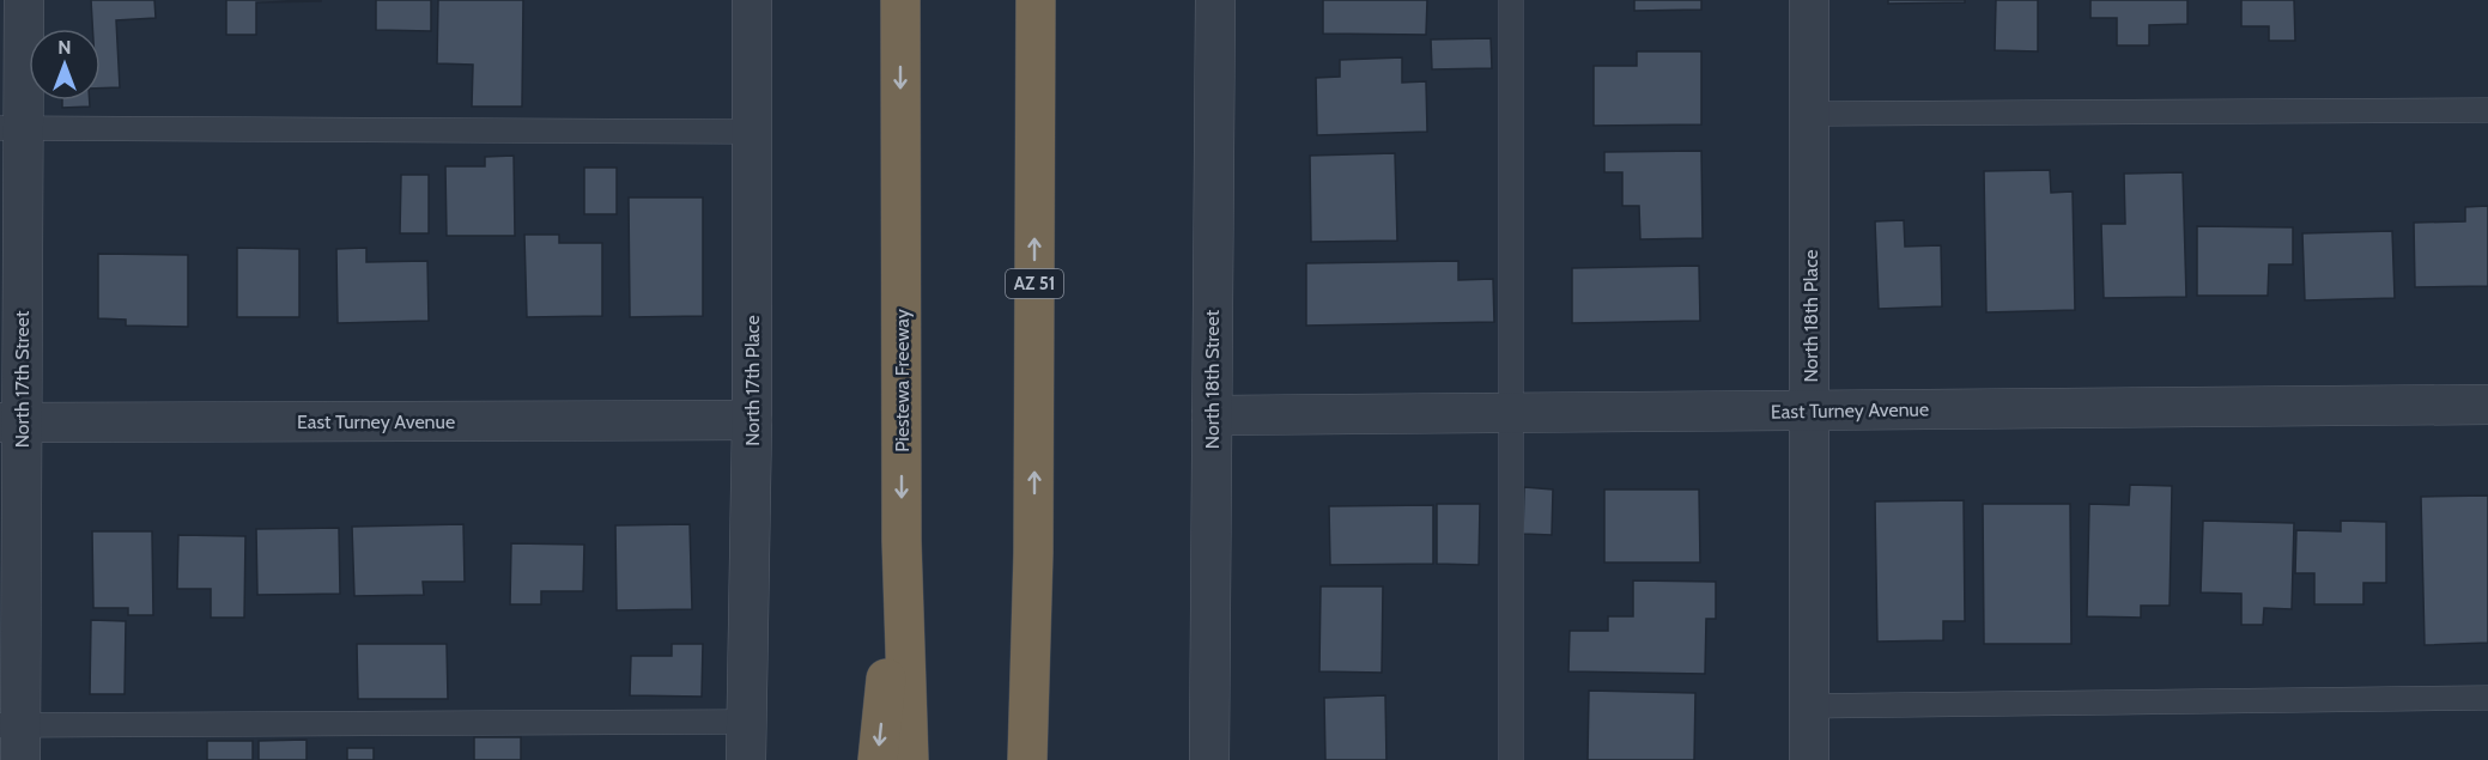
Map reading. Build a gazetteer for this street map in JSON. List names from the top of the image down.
{
  "streets": {
    "highway": ["AZ 51", "Piestewa Freeway"],
    "street": [
      "North 18th Place",
      "North 17th Street",
      "North 18th Street",
      "North 17th Place",
      "East Turney Avenue"
    ]
  },
  "crossings": [
    ["North 18th Place", "East Turney Avenue"],
    ["North 17th Street", "East Turney Avenue"],
    ["North 18th Street", "East Turney Avenue"],
    ["North 17th Place", "East Turney Avenue"]
  ],
  "north": "top"
}
